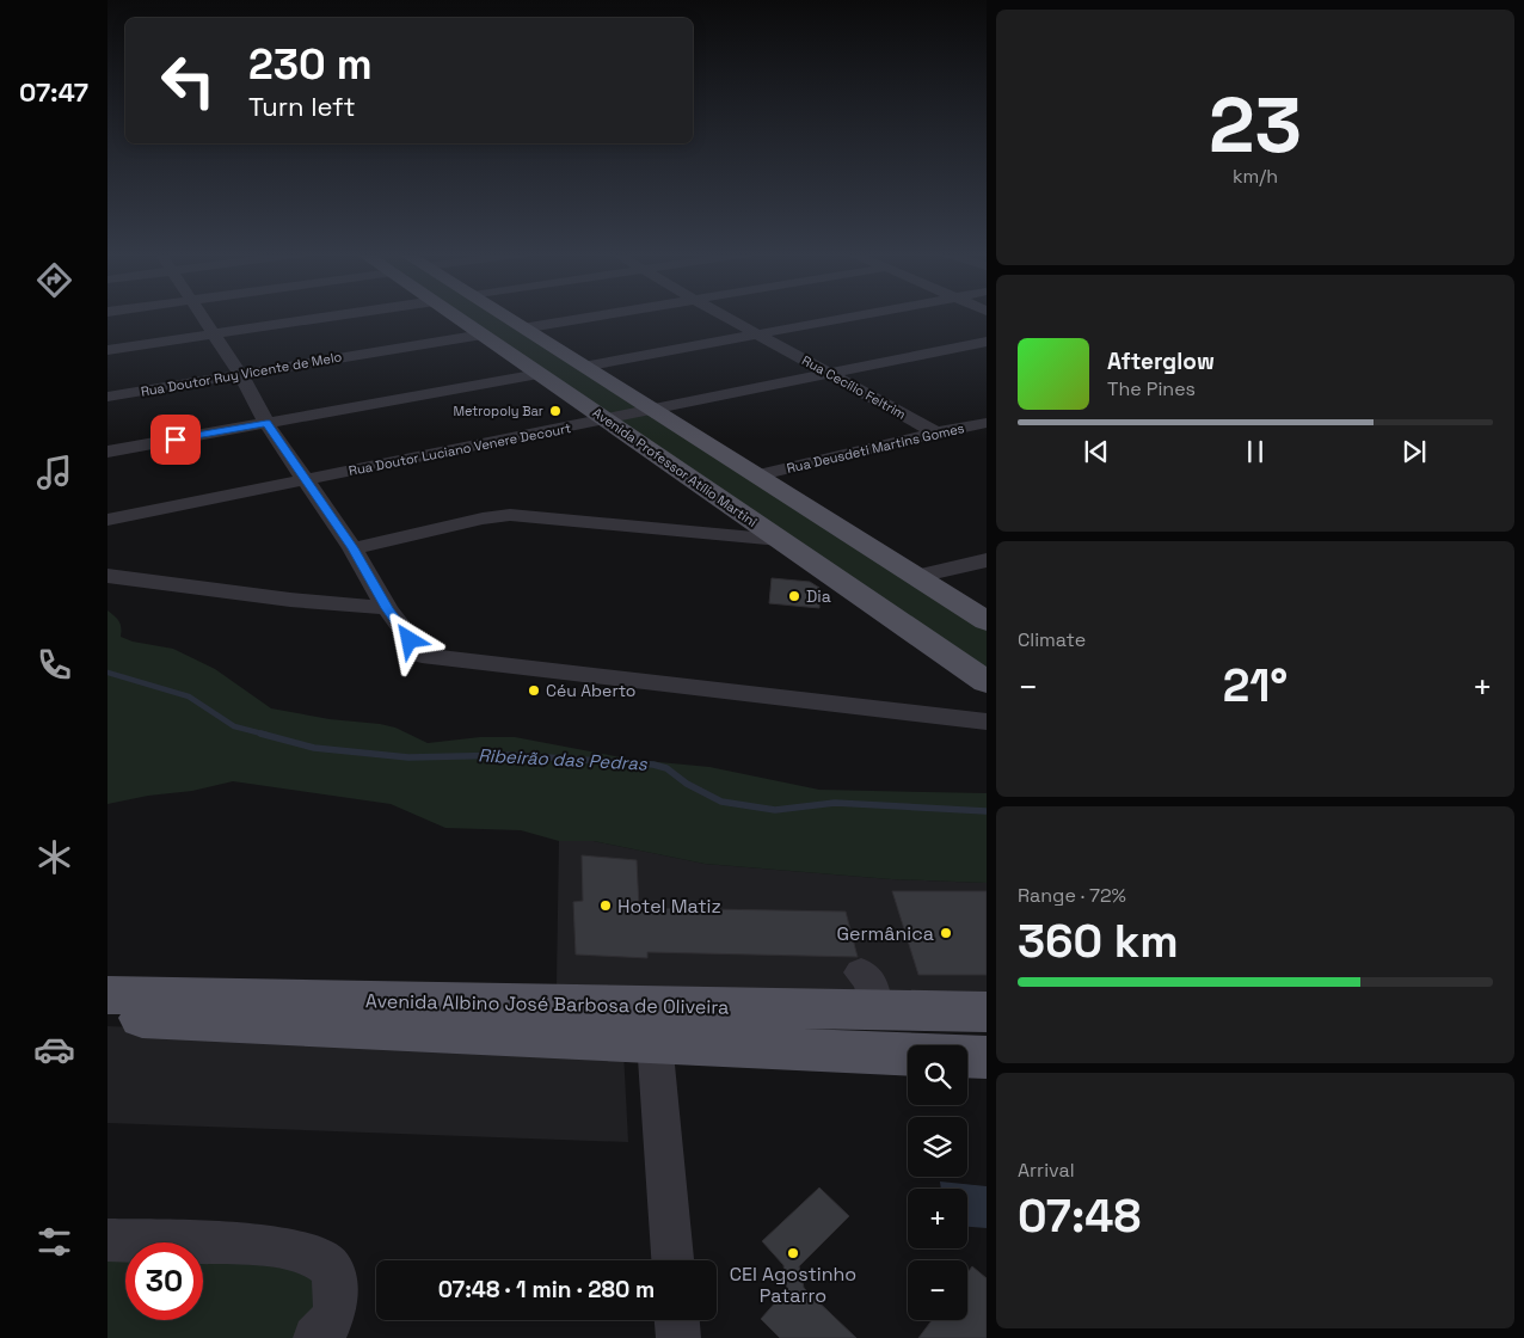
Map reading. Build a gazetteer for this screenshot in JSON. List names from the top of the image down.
{
  "streets": {
    "main road": ["Avenida Professor Atílio Martini", "Avenida Albino José Barbosa de Oliveira"],
    "street": [
      "Rua Doutor Ruy Vicente de Melo",
      "Rua Cecílio Feltrim",
      "Rua Deusdeti Martins Gomes",
      "Rua Doutor Luciano Venere Decourt"
    ]
  },
  "crossings": [
    ["Rua Doutor Ruy Vicente de Melo", "Avenida Professor Atílio Martini"],
    ["Rua Cecílio Feltrim", "Rua Deusdeti Martins Gomes"],
    ["Rua Cecílio Feltrim", "Rua Doutor Luciano Venere Decourt"],
    ["Rua Doutor Luciano Venere Decourt", "Avenida Professor Atílio Martini"]
  ],
  "water": ["Ribeirão das Pedras"],
  "places": [
    "Metropoly Bar",
    "Dia",
    "Céu Aberto",
    "Hotel Matiz",
    "Germânica",
    "CEI Agostinho Patarro"
  ],
  "page": {
    "tabs": "07:47",
    "tile": [
      ["23", "km/h"],
      "Climate",
      ["Range · 72%", "360 km"],
      ["Arrival", "07:48"]
    ],
    "turn": ["230 m", "Turn left"],
    "song": ["Afterglow", "The Pines"],
    "heat": ["−", "21°", "+"],
    "map_buttons": ["+", "−"],
    "limit": "30",
    "trip": "07:48 · 1 min · 280 m"
  }
}
